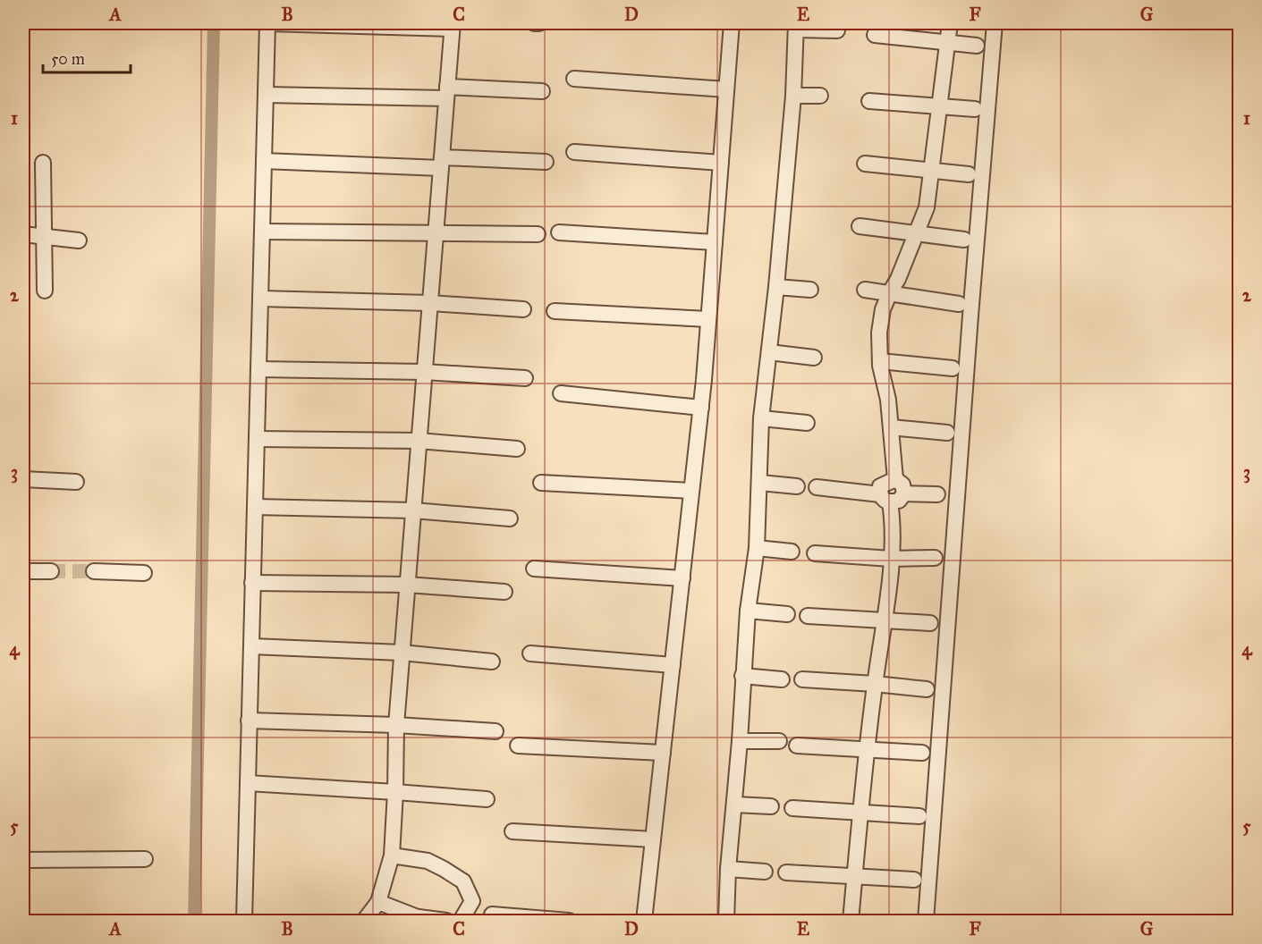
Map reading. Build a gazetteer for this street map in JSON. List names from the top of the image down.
{
  "scale_bar": "50 m",
  "grid": {
    "columns": [
      "A",
      "B",
      "C",
      "D",
      "E",
      "F",
      "G"
    ],
    "rows": [
      "1",
      "2",
      "3",
      "4",
      "5"
    ]
  }
}
